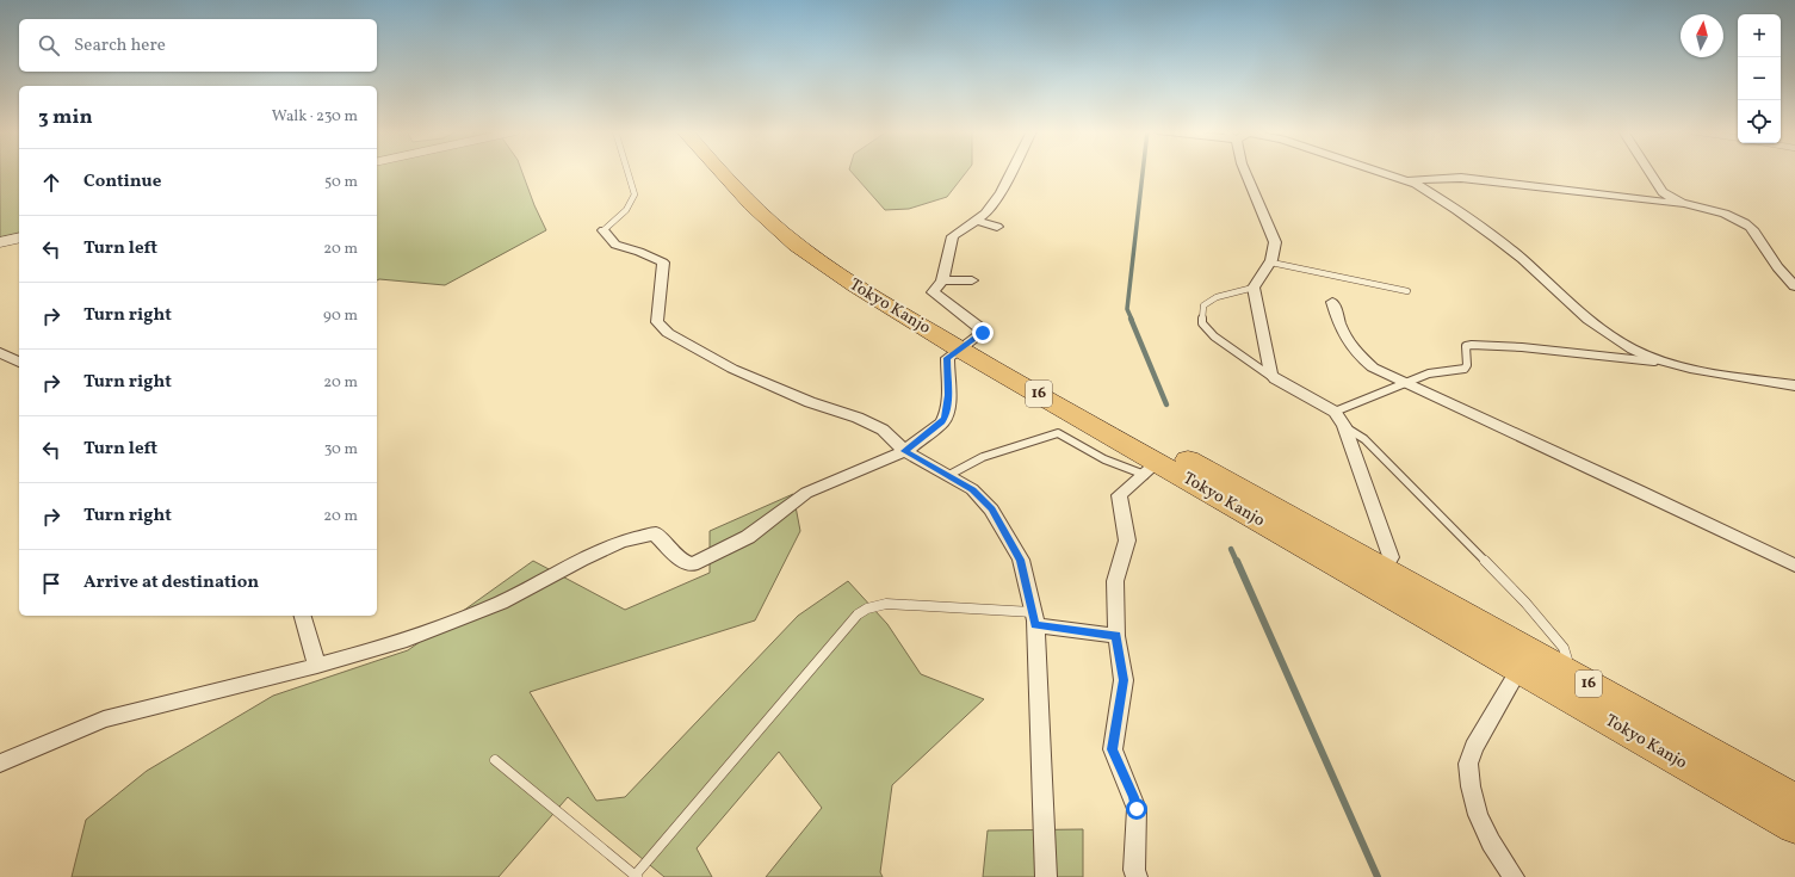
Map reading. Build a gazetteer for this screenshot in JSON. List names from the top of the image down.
{
  "streets": {
    "highway": ["Tokyo Kanjo", "16"]
  },
  "north": "top",
  "page": {
    "map_buttons": ["+", "−"],
    "search": "Search here",
    "heading": ["3 min", "Walk · 230 m"],
    "list": [
      ["Continue", "50 m"],
      ["Turn left", "20 m"],
      ["Turn right", "90 m"],
      ["Turn right", "20 m"],
      ["Turn left", "30 m"],
      ["Turn right", "20 m"],
      "Arrive at destination"
    ]
  }
}
